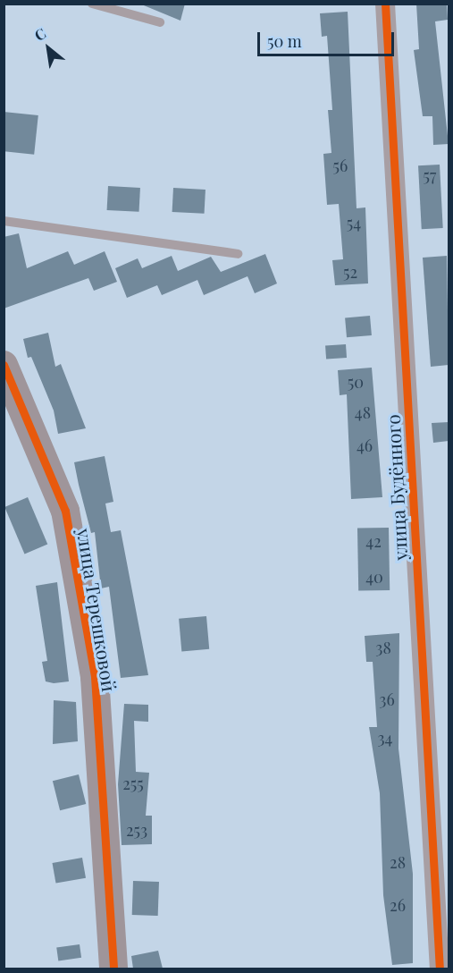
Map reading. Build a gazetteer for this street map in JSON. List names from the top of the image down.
{
  "streets": {
    "street": ["улица Будённого", "улица Терешковой"]
  },
  "house_numbers": [
    "56",
    "57",
    "54",
    "52",
    "50",
    "48",
    "46",
    "42",
    "40",
    "38",
    "36",
    "34",
    "255",
    "253",
    "28",
    "26"
  ],
  "scale_bar": "50 m",
  "north": "top left"
}
